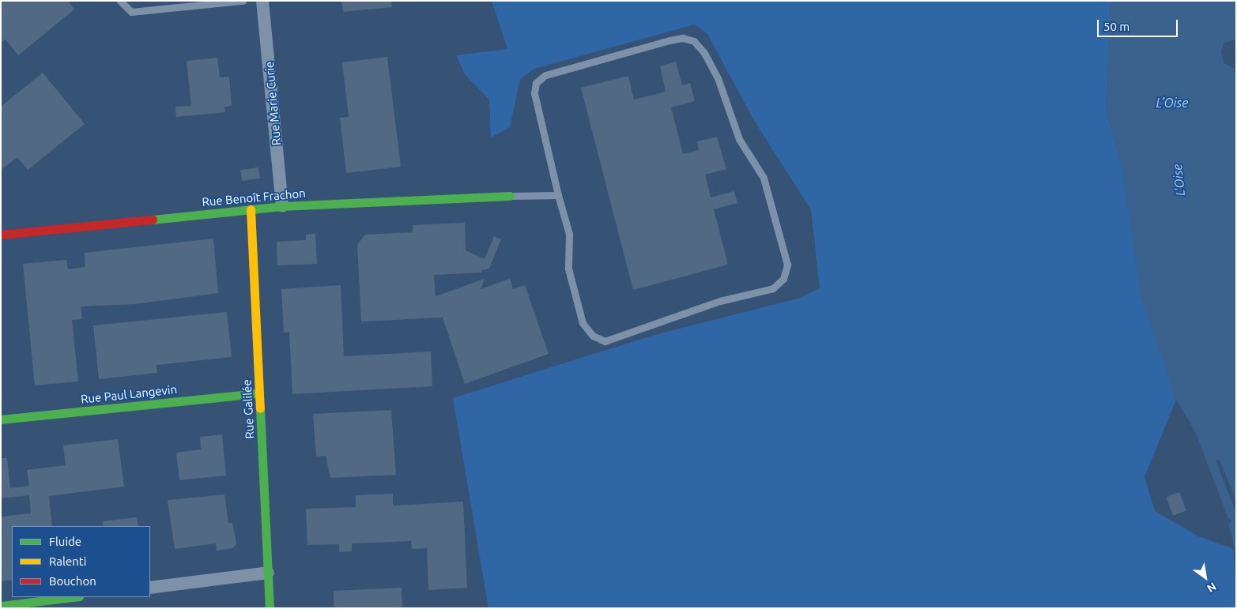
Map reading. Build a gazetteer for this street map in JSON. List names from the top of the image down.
{
  "streets": {
    "street": [
      "Rue Marie Curie",
      "Rue Benoît Frachon",
      "Rue Paul Langevin",
      "Rue Galilée"
    ]
  },
  "crossings": [
    ["Rue Marie Curie", "Rue Benoît Frachon"],
    ["Rue Benoît Frachon", "Rue Galilée"],
    ["Rue Paul Langevin", "Rue Galilée"]
  ],
  "water": ["L’Oise", "L'Oise"],
  "legend": ["Fluide", "Ralenti", "Bouchon"],
  "scale_bar": "50 m",
  "north": "bottom right"
}
